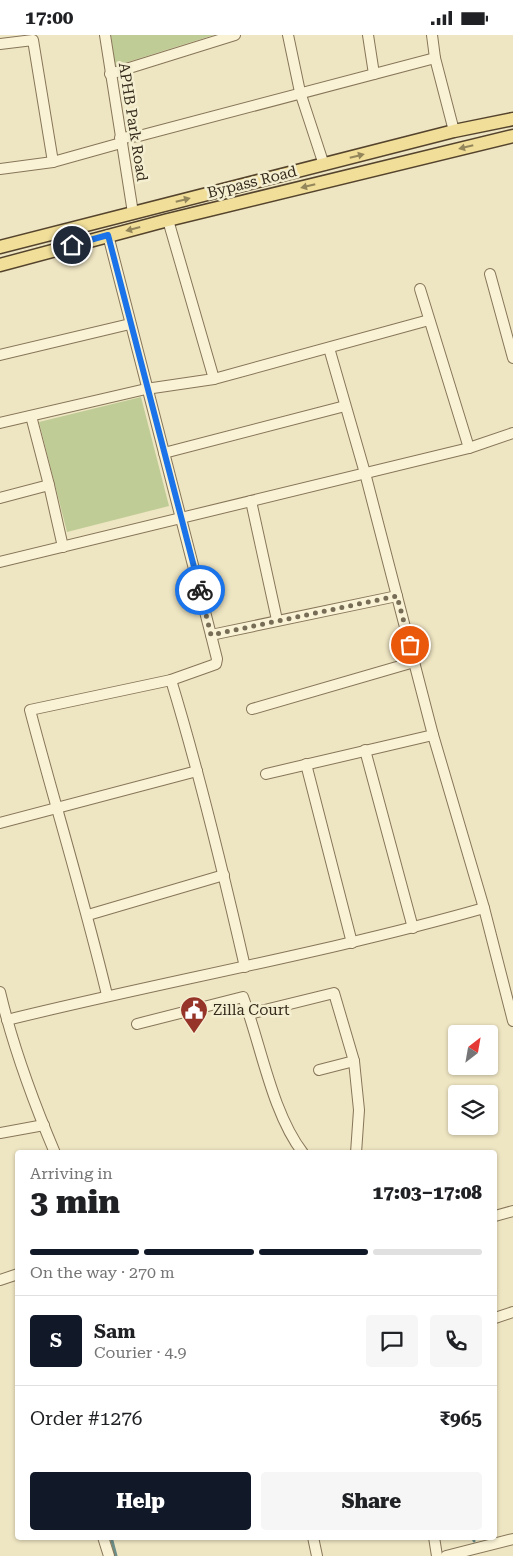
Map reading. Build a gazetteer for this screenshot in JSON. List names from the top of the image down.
{
  "streets": {
    "main road": ["Bypass Road"],
    "street": ["APHB Park Road"]
  },
  "crossings": [
    ["APHB Park Road", "Bypass Road"]
  ],
  "places": {
    "public building": ["Zilla Court"]
  },
  "north": "top right",
  "page": {
    "status": "17:00",
    "heading": ["3 min", "Arriving in", "17:03–17:08"],
    "panel": [
      "Sam",
      "Courier · 4.9",
      "Order #1276",
      "₹965"
    ],
    "bar": "On the way · 270 m",
    "round": "S",
    "buttons": ["Help", "Share"]
  }
}
